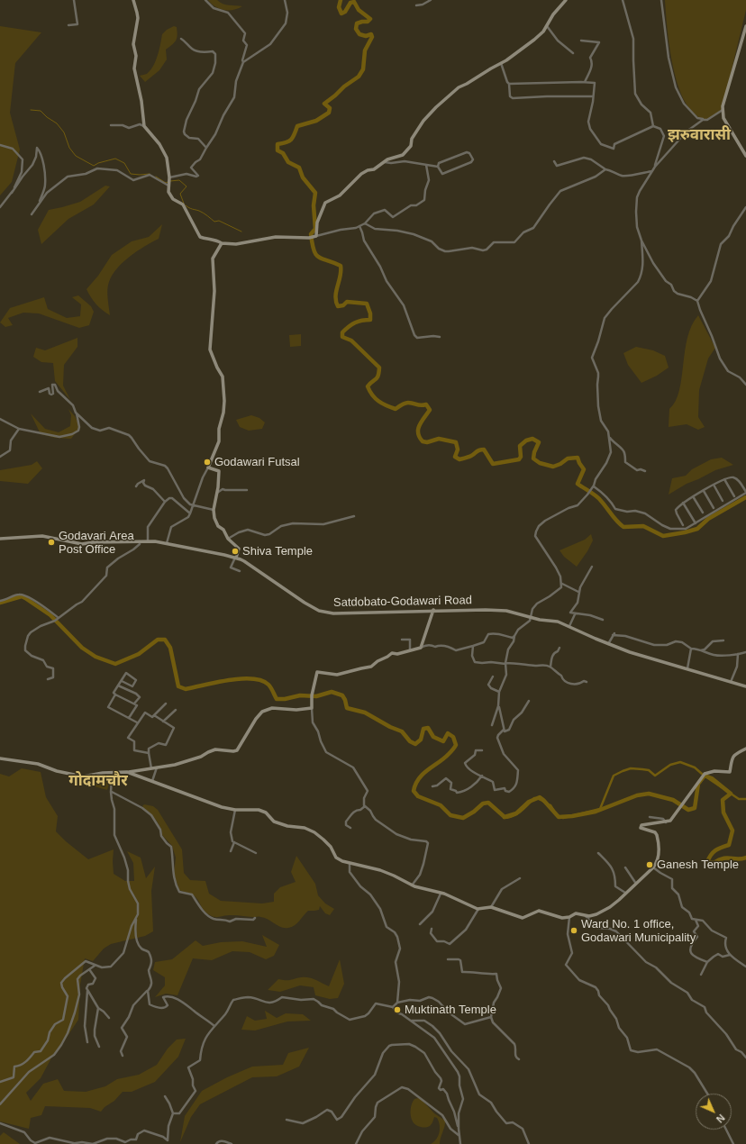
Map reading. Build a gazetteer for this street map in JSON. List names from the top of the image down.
{
  "streets": {
    "street": ["Satdobato-Godawari Road"]
  },
  "districts": ["झरुवारासी", "गोदामचौर"],
  "places": [
    "Godawari Futsal",
    "Godavari Area Post Office",
    "Shiva Temple",
    "Ganesh Temple",
    "Ward No. 1 office, Godawari Municipality",
    "Muktinath Temple"
  ],
  "north": "bottom right"
}
